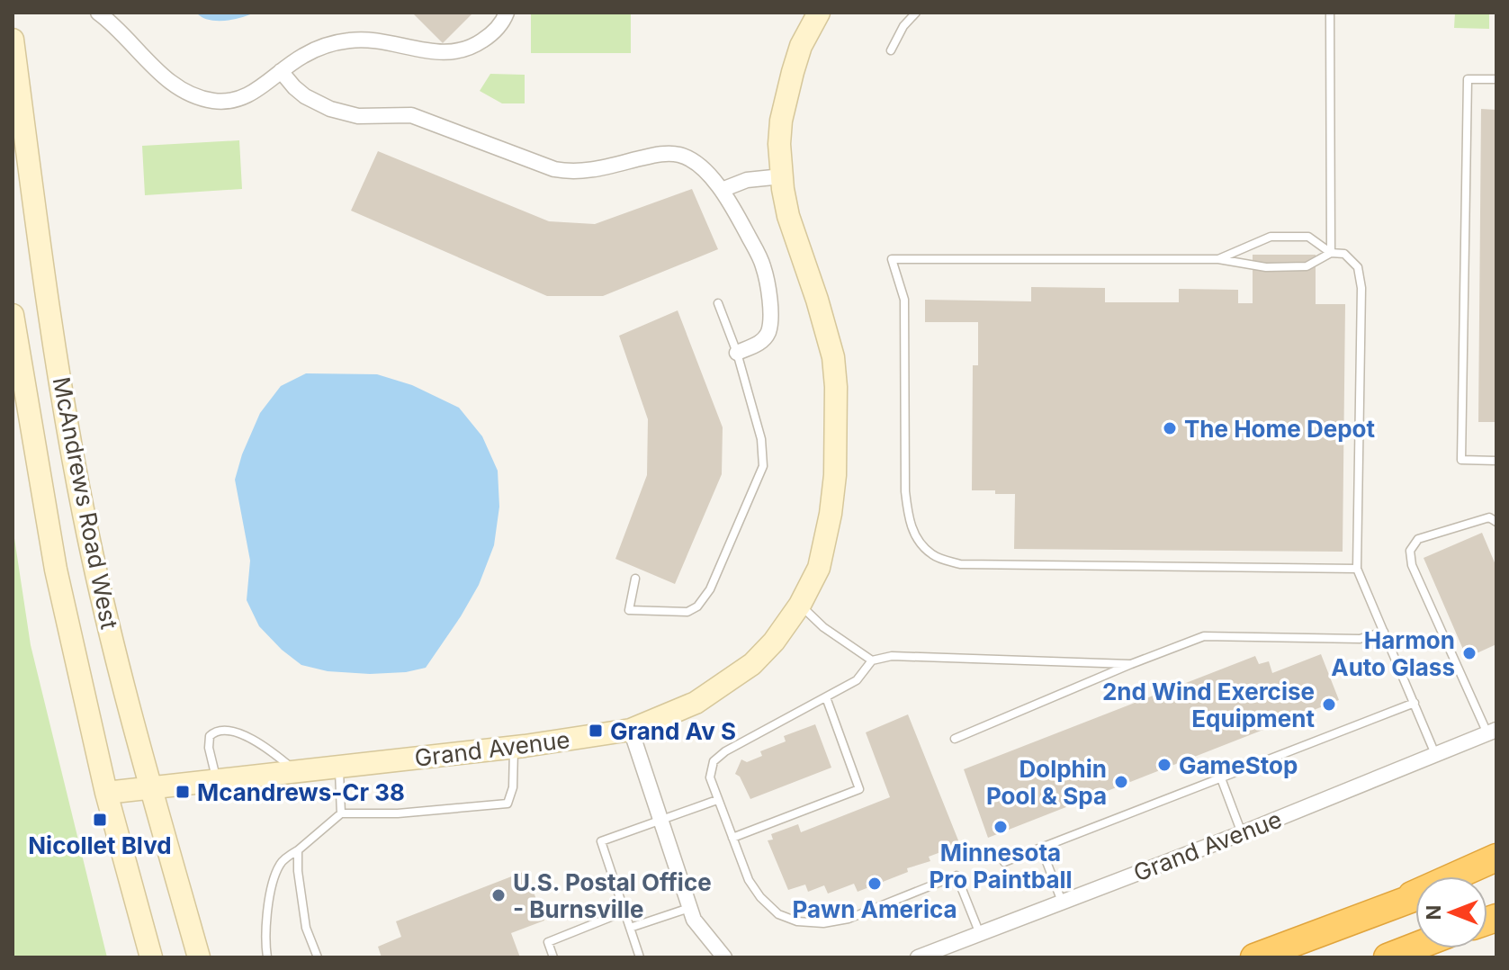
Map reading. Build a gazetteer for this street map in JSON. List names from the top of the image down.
{
  "streets": {
    "main road": ["McAndrews Road West", "Grand Avenue"]
  },
  "crossings": [
    ["McAndrews Road West", "Grand Avenue"]
  ],
  "places": {
    "other": [
      "The Home Depot",
      "Harmon Auto Glass",
      "2nd Wind Exercise Equipment",
      "GameStop",
      "Dolphin Pool & Spa",
      "Minnesota Pro Paintball",
      "Pawn America",
      "U.S. Postal Office - Burnsville"
    ],
    "transit": ["Grand Av S", "Mcandrews-Cr 38", "Nicollet Blvd"]
  },
  "north": "left"
}
